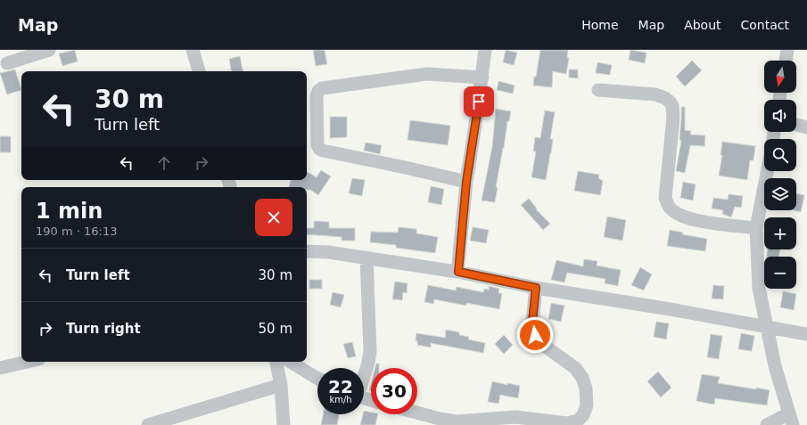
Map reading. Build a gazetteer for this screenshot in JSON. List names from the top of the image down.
{
  "north": "bottom",
  "page": {
    "header": "Map",
    "nav": [
      "Home",
      "Map",
      "About",
      "Contact"
    ],
    "map_buttons": ["+", "−"],
    "turn": ["30 m", "Turn left"],
    "heading": ["1 min", "190 m · 16:13"],
    "list": [
      {
        "name": "Turn left",
        "value": "30 m"
      },
      {
        "name": "Turn right",
        "value": "50 m"
      }
    ],
    "speed": "22 km/h",
    "limit": "30"
  }
}
